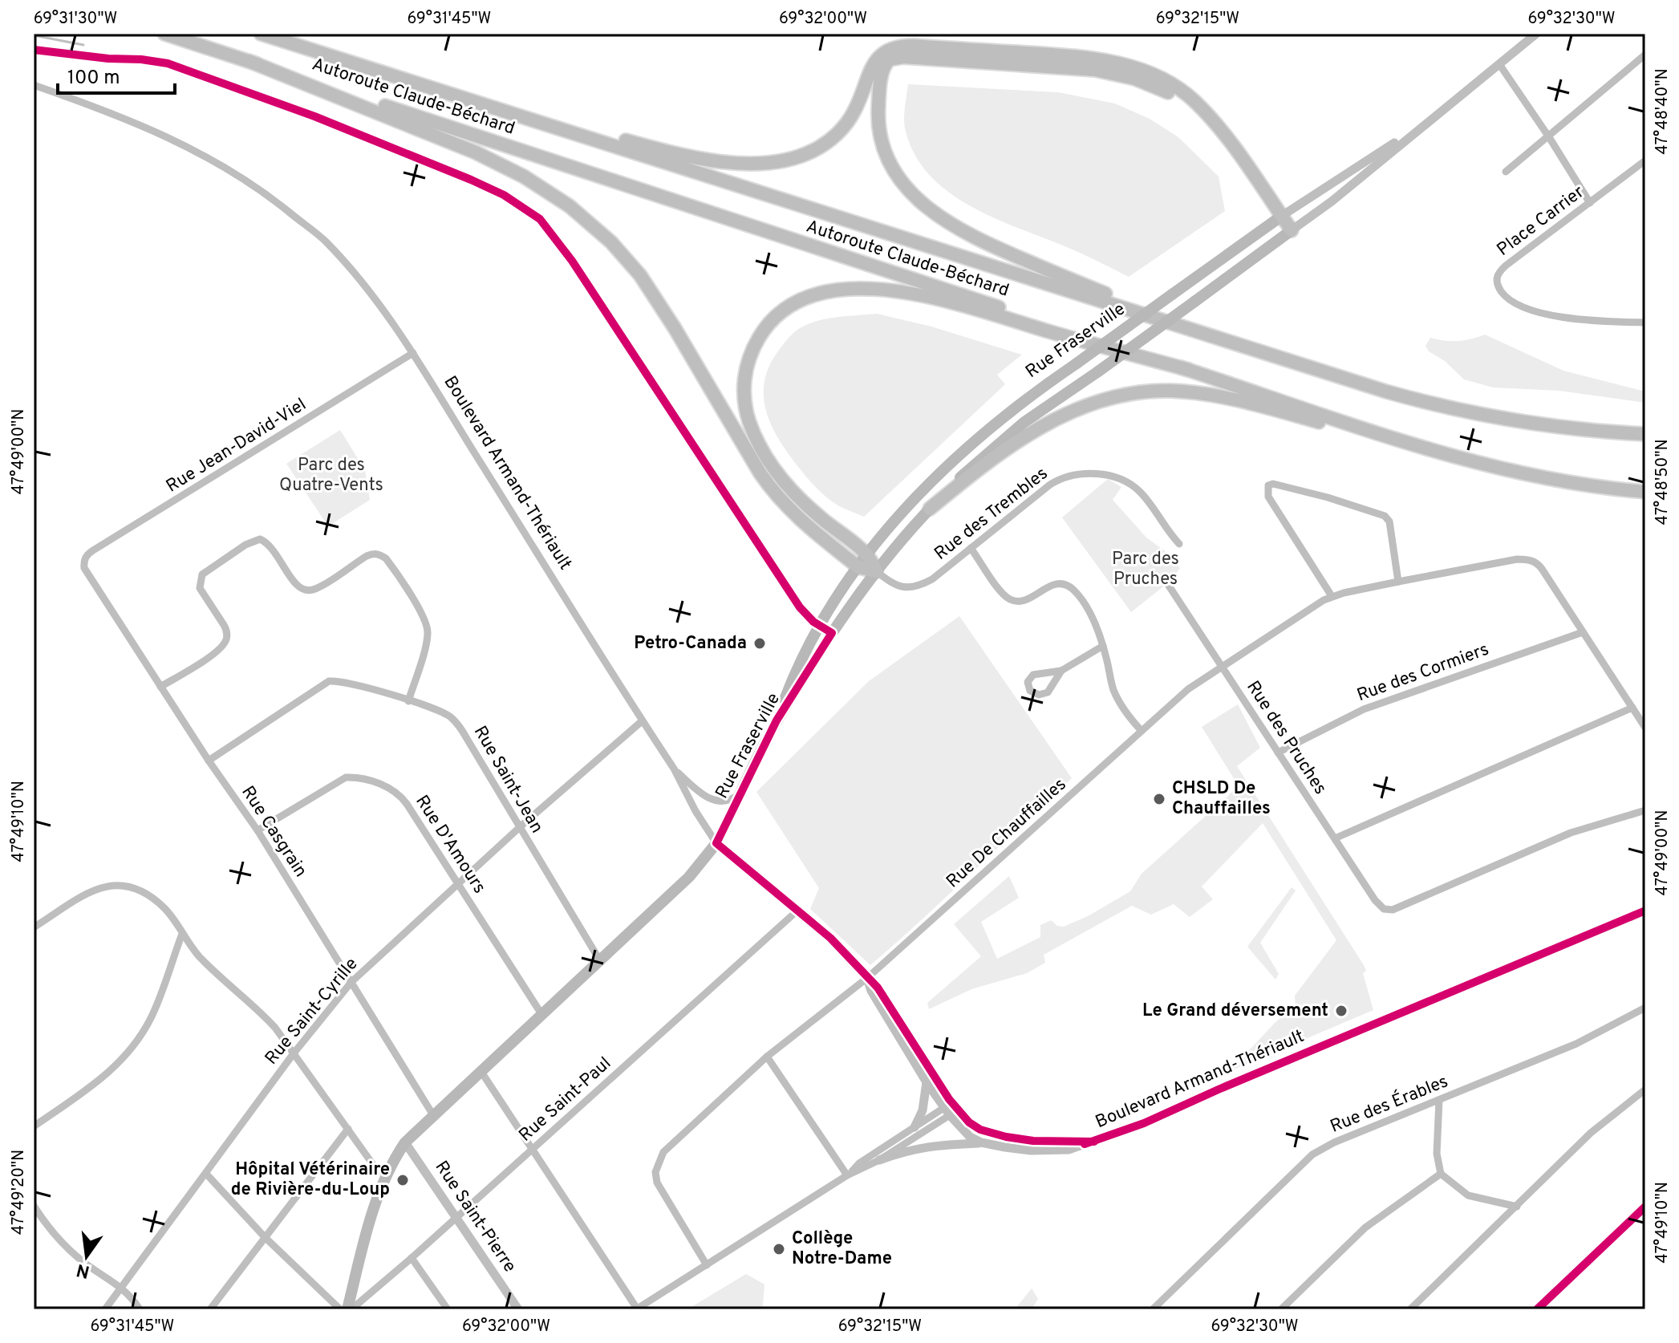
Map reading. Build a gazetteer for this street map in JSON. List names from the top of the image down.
{
  "streets": {
    "highway": ["Autoroute Claude-Béchard"],
    "main road": ["Rue Fraserville"],
    "street": [
      "Place Carrier",
      "Rue Jean-David-Viel",
      "Boulevard Armand-Thériault",
      "Rue des Trembles",
      "Rue des Cormiers",
      "Rue des Pruches",
      "Rue Saint-Jean",
      "Rue Casgrain",
      "Rue De Chauffailles",
      "Rue D'Amours",
      "Rue Saint-Cyrille",
      "Rue Saint-Paul",
      "Rue des Érables",
      "Rue Saint-Pierre"
    ]
  },
  "crossings": [
    ["Rue Fraserville", "Boulevard Armand-Thériault"],
    ["Rue Fraserville", "Rue des Trembles"],
    ["Rue Fraserville", "Rue Saint-Jean"],
    ["Rue Fraserville", "Rue Casgrain"],
    ["Rue Fraserville", "Rue D'Amours"],
    ["Rue Fraserville", "Rue Saint-Paul"],
    ["Rue Fraserville", "Rue Saint-Pierre"],
    ["Rue Jean-David-Viel", "Boulevard Armand-Thériault"],
    ["Rue Jean-David-Viel", "Rue Casgrain"],
    ["Boulevard Armand-Thériault", "Rue De Chauffailles"],
    ["Boulevard Armand-Thériault", "Rue Saint-Cyrille"],
    ["Boulevard Armand-Thériault", "Rue Saint-Paul"],
    ["Rue des Cormiers", "Rue des Pruches"],
    ["Rue des Cormiers", "Rue De Chauffailles"],
    ["Rue des Pruches", "Rue De Chauffailles"],
    ["Rue Saint-Jean", "Rue Casgrain"],
    ["Rue Saint-Jean", "Rue Saint-Cyrille"],
    ["Rue Casgrain", "Rue D'Amours"],
    ["Rue Casgrain", "Rue Saint-Cyrille"],
    ["Rue D'Amours", "Rue Saint-Cyrille"],
    ["Rue Saint-Paul", "Rue Saint-Pierre"]
  ],
  "parks": ["Parc des Quatre-Vents", "Parc des Pruches"],
  "places": [
    "Petro-Canada",
    "CHSLD De Chauffailles",
    "Le Grand déversement",
    "Hôpital Vétérinaire de Rivière-du-Loup",
    "Collège Notre-Dame"
  ],
  "scale_bar": "100 m",
  "north": "bottom",
  "coordinates": [
    "69°31'30\"W",
    "69°31'45\"W",
    "69°32'00\"W",
    "69°32'15\"W",
    "69°32'30\"W",
    "47°48'40\"N",
    "47°49'00\"N",
    "47°48'50\"N",
    "47°49'10\"N",
    "47°49'20\"N"
  ]
}
